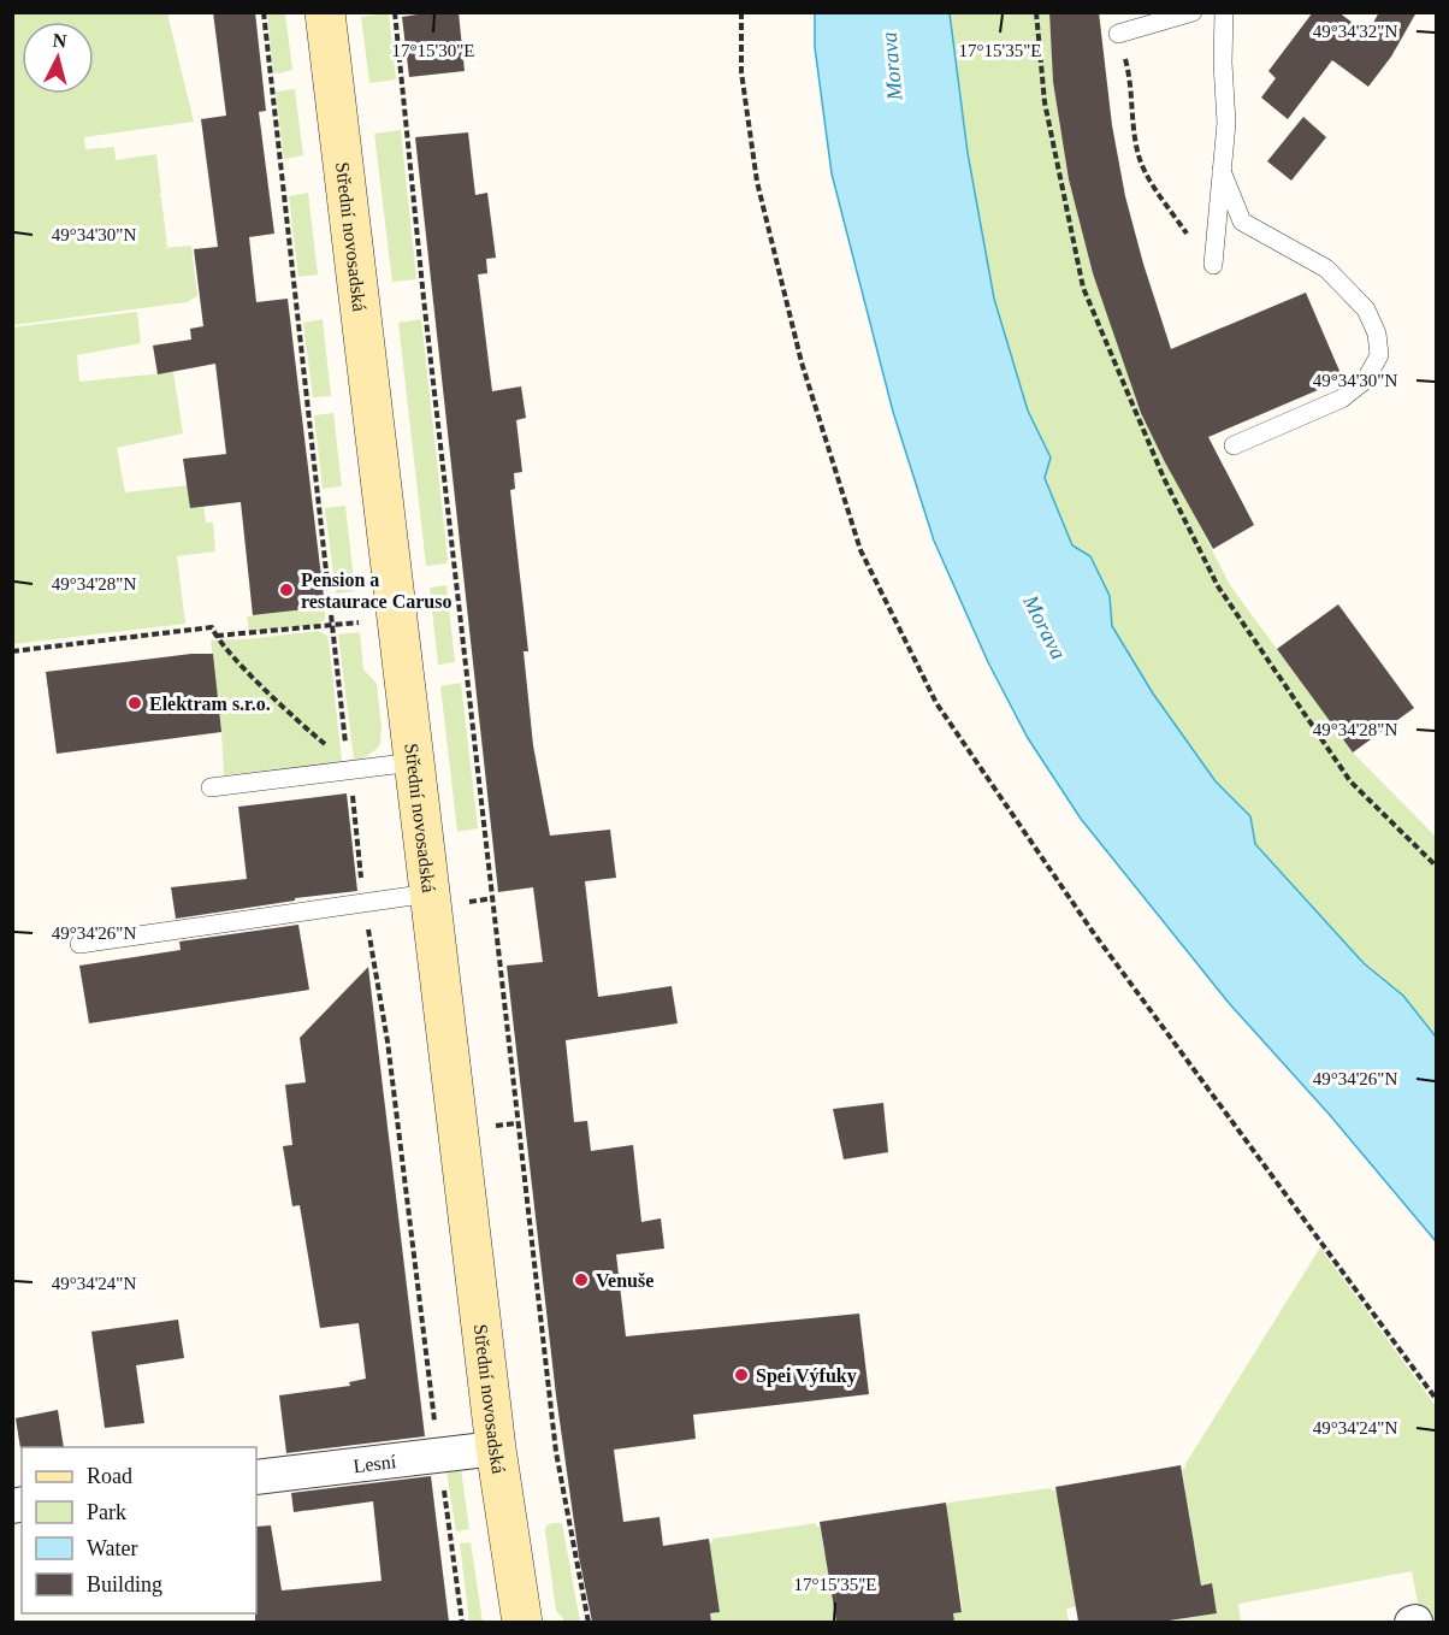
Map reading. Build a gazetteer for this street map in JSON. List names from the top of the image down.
{
  "streets": {
    "main road": ["Střední novosadská"],
    "street": ["Lesní"]
  },
  "crossings": [
    ["Střední novosadská", "Lesní"]
  ],
  "water": ["Morava"],
  "places": [
    "Pension a restaurace Caruso",
    "Elektram s.r.o.",
    "Venuše",
    "Spei Výfuky"
  ],
  "legend": [
    "Road",
    "Park",
    "Water",
    "Building"
  ],
  "north": "top",
  "coordinates": [
    "49°34'32\"N",
    "17°15'30\"E",
    "17°15'35\"E",
    "49°34'30\"N",
    "49°34'28\"N",
    "49°34'26\"N",
    "49°34'24\"N"
  ]
}
